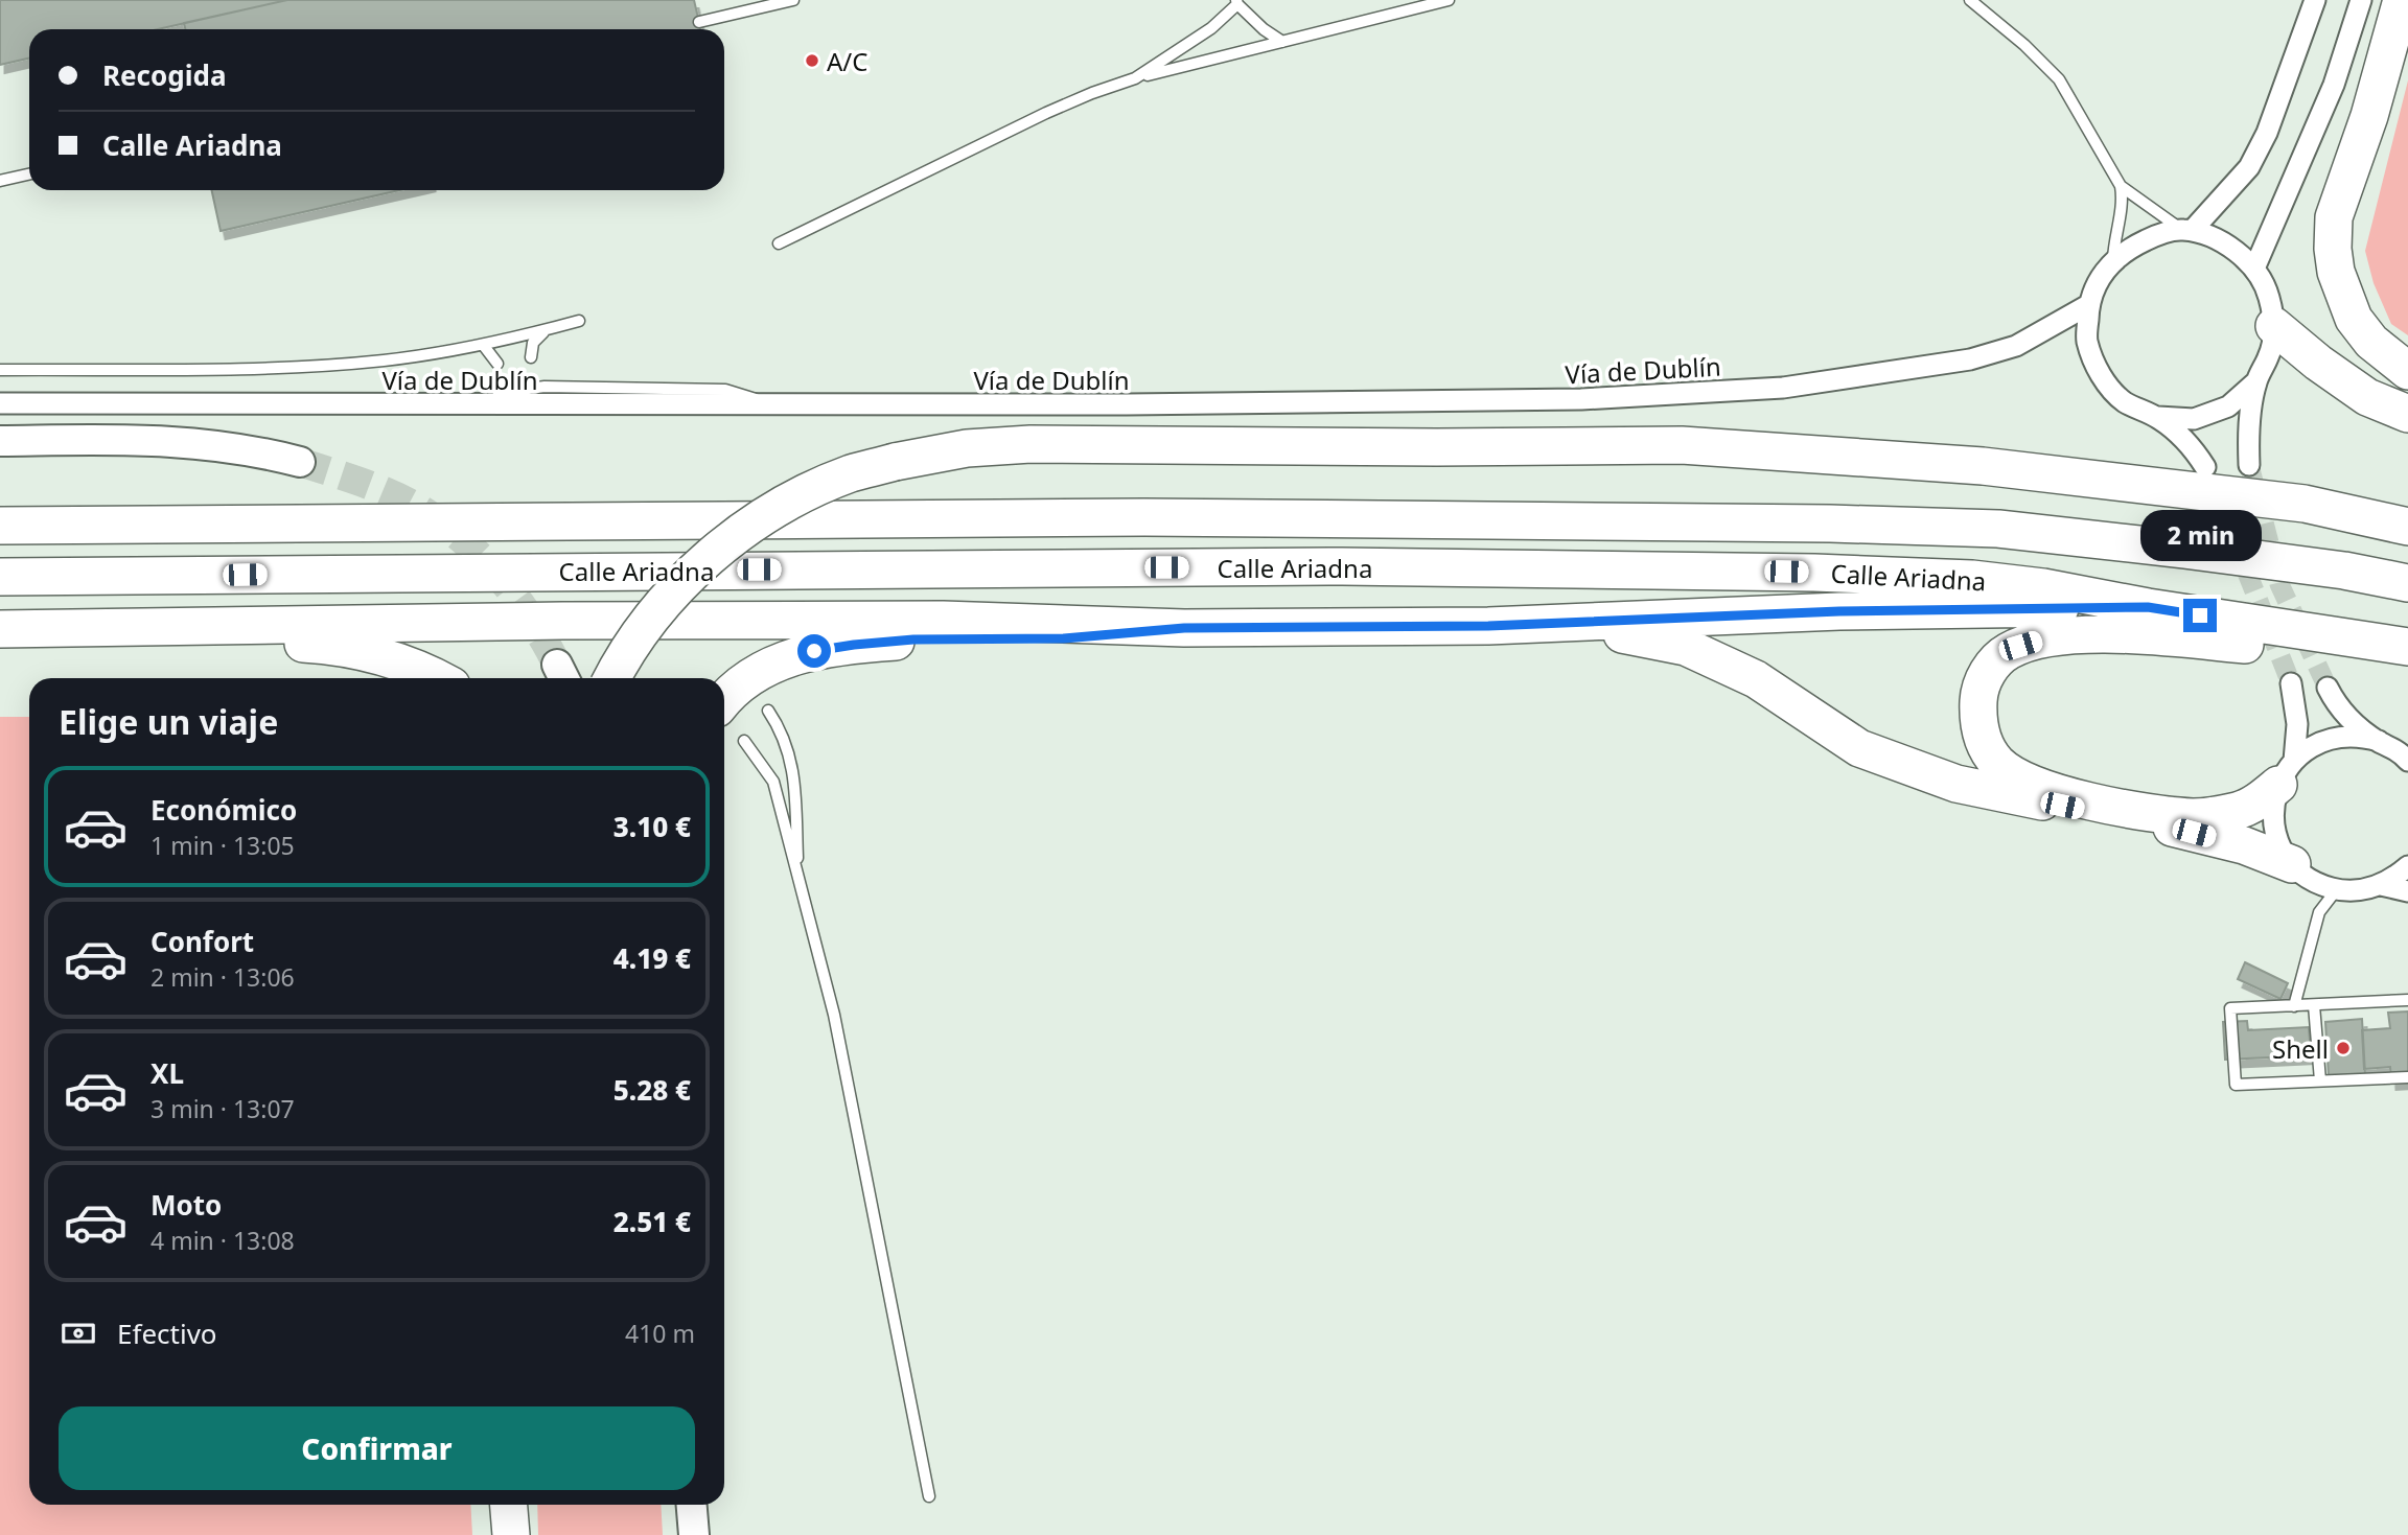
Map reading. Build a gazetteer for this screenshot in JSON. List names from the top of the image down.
{
  "streets": {
    "highway": ["Calle Ariadna"],
    "street": ["Vía de Dublín"]
  },
  "places": ["A/C", "Shell"],
  "page": {
    "banner": ["Recogida", "Calle Ariadna"],
    "bubble": "2 min",
    "heading": "Elige un viaje",
    "list": [
      {
        "name": "Económico",
        "note": "1 min · 13:05",
        "value": "3.10 €"
      },
      {
        "name": "Confort",
        "note": "2 min · 13:06",
        "value": "4.19 €"
      },
      {
        "name": "XL",
        "note": "3 min · 13:07",
        "value": "5.28 €"
      },
      {
        "name": "Moto",
        "note": "4 min · 13:08",
        "value": "2.51 €"
      }
    ],
    "pay": ["Efectivo", "410 m"],
    "buttons": "Confirmar"
  }
}
